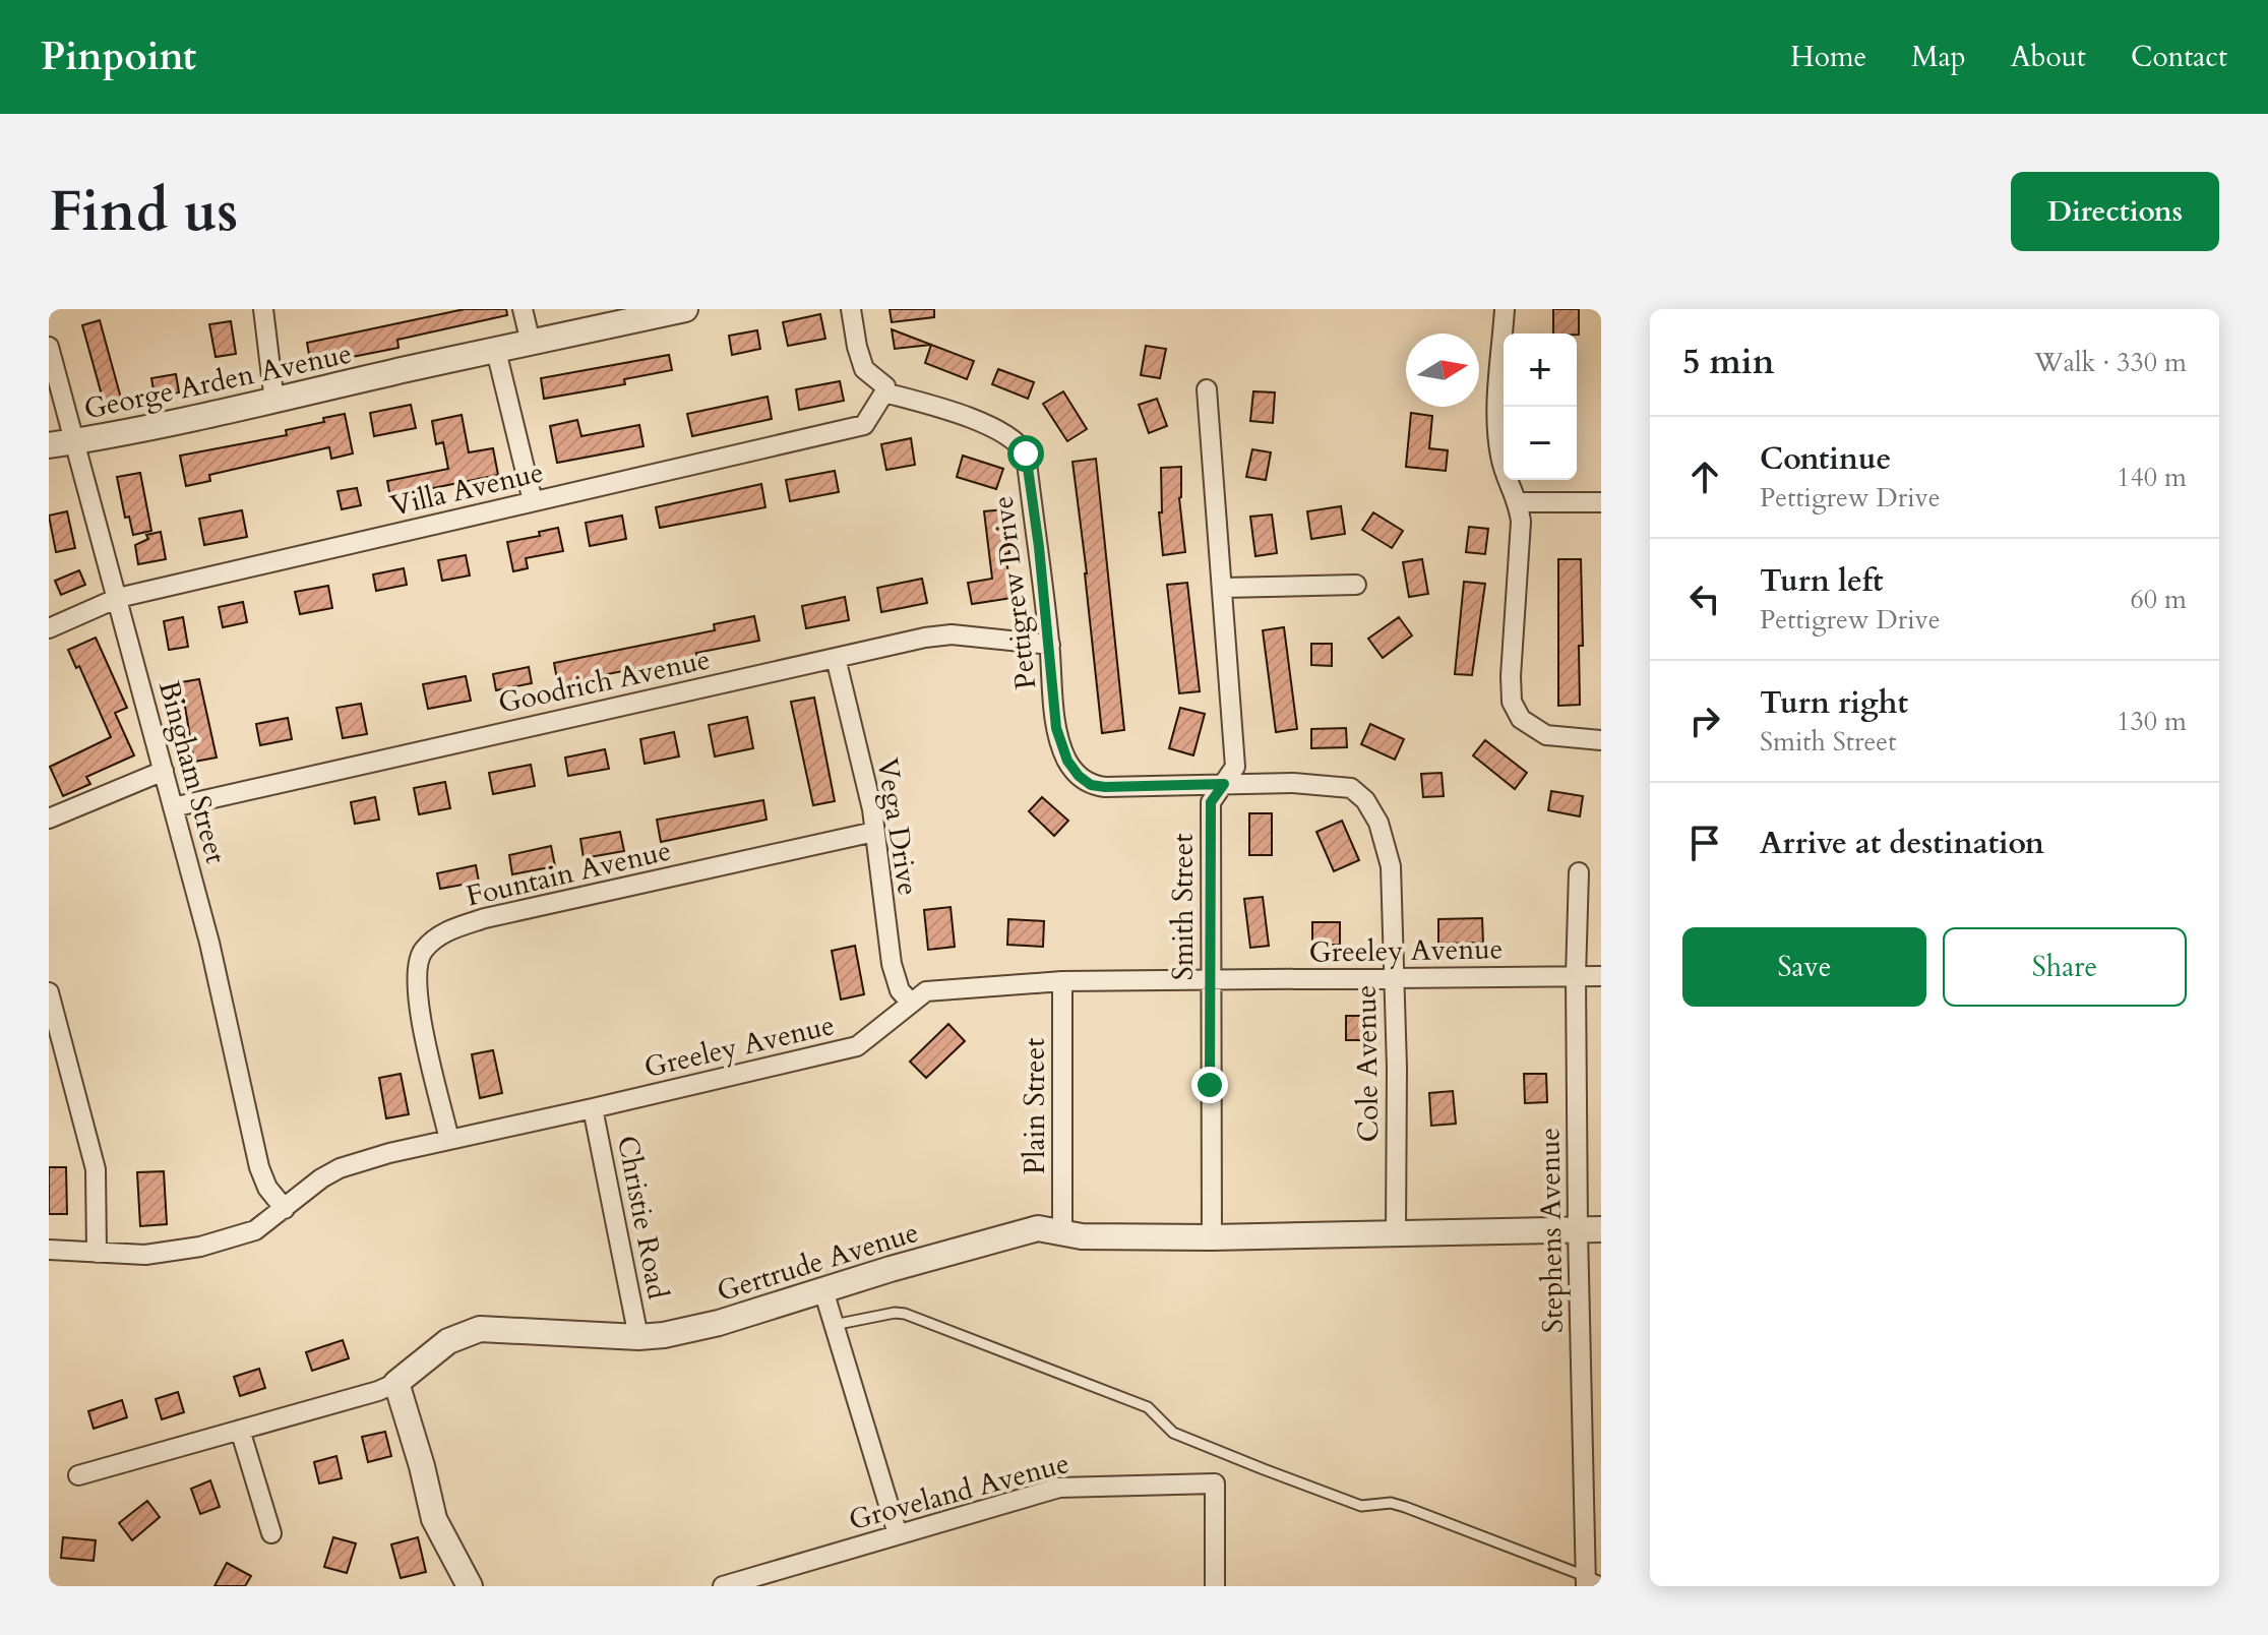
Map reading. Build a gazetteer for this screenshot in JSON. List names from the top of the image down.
{
  "streets": {
    "street": [
      "George Arden Avenue",
      "Villa Avenue",
      "Pettigrew Drive",
      "Goodrich Avenue",
      "Bingham Street",
      "Vega Drive",
      "Fountain Avenue",
      "Smith Street",
      "Greeley Avenue",
      "Cole Avenue",
      "Plain Street",
      "Christie Road",
      "Stephens Avenue",
      "Gertrude Avenue",
      "Groveland Avenue"
    ]
  },
  "crossings": [
    ["George Arden Avenue", "Bingham Street"],
    ["Villa Avenue", "Pettigrew Drive"],
    ["Villa Avenue", "Bingham Street"],
    ["Pettigrew Drive", "Goodrich Avenue"],
    ["Pettigrew Drive", "Smith Street"],
    ["Pettigrew Drive", "Cole Avenue"],
    ["Goodrich Avenue", "Bingham Street"],
    ["Goodrich Avenue", "Vega Drive"],
    ["Bingham Street", "Greeley Avenue"],
    ["Vega Drive", "Fountain Avenue"],
    ["Vega Drive", "Greeley Avenue"],
    ["Fountain Avenue", "Greeley Avenue"],
    ["Smith Street", "Greeley Avenue"],
    ["Smith Street", "Cole Avenue"],
    ["Smith Street", "Gertrude Avenue"],
    ["Greeley Avenue", "Cole Avenue"],
    ["Greeley Avenue", "Plain Street"],
    ["Greeley Avenue", "Christie Road"],
    ["Greeley Avenue", "Stephens Avenue"],
    ["Cole Avenue", "Gertrude Avenue"],
    ["Plain Street", "Gertrude Avenue"],
    ["Christie Road", "Gertrude Avenue"],
    ["Stephens Avenue", "Gertrude Avenue"]
  ],
  "north": "right",
  "page": {
    "header": "Pinpoint",
    "nav": [
      "Home",
      "Map",
      "About",
      "Contact"
    ],
    "buttons": [
      "Directions",
      ["Save", "Share"]
    ],
    "title": "Find us",
    "heading": ["5 min", "Walk · 330 m"],
    "map_buttons": ["+", "−"],
    "list": [
      ["Continue", "Pettigrew Drive", "140 m"],
      ["Turn left", "Pettigrew Drive", "60 m"],
      ["Turn right", "Smith Street", "130 m"],
      "Arrive at destination"
    ]
  }
}
